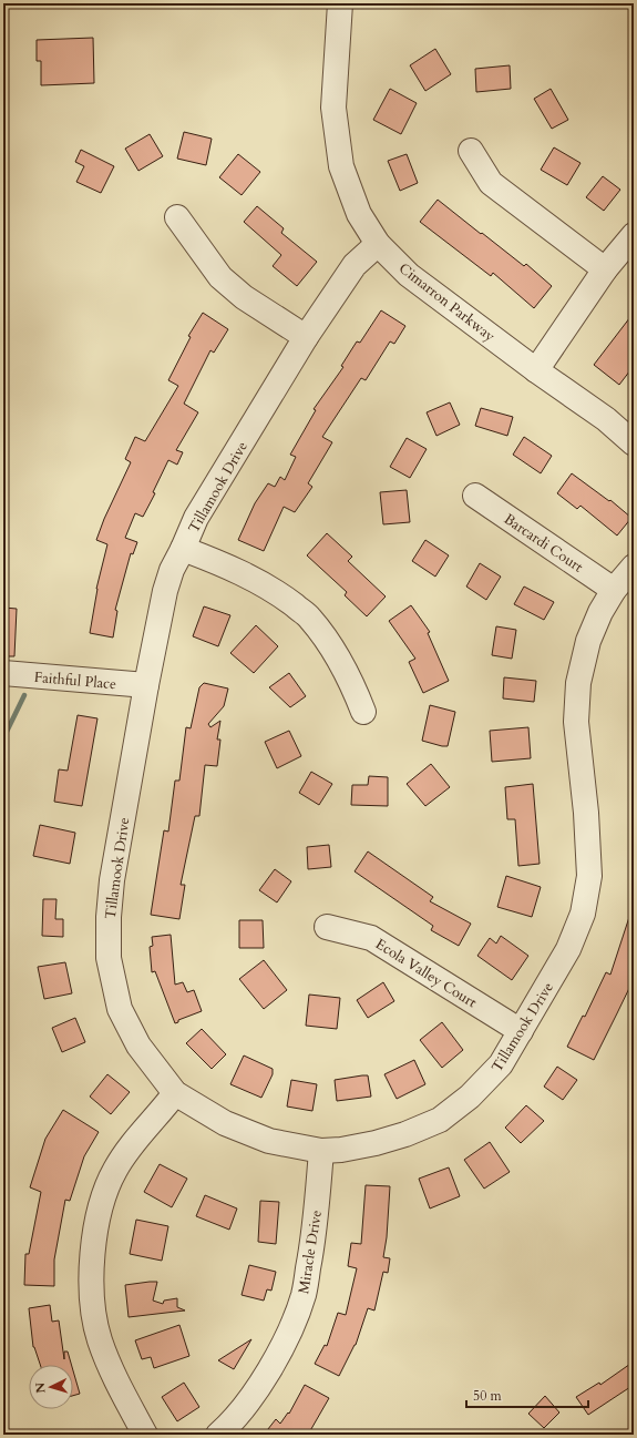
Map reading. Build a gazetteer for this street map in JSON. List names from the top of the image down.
{
  "streets": {
    "street": [
      "Cimarron Parkway",
      "Tillamook Drive",
      "Barcardi Court",
      "Faithful Place",
      "Ecola Valley Court",
      "Miracle Drive"
    ]
  },
  "crossings": [
    ["Cimarron Parkway", "Tillamook Drive"],
    ["Tillamook Drive", "Barcardi Court"],
    ["Tillamook Drive", "Faithful Place"],
    ["Tillamook Drive", "Ecola Valley Court"],
    ["Tillamook Drive", "Miracle Drive"]
  ],
  "scale_bar": "50 m",
  "north": "left"
}
